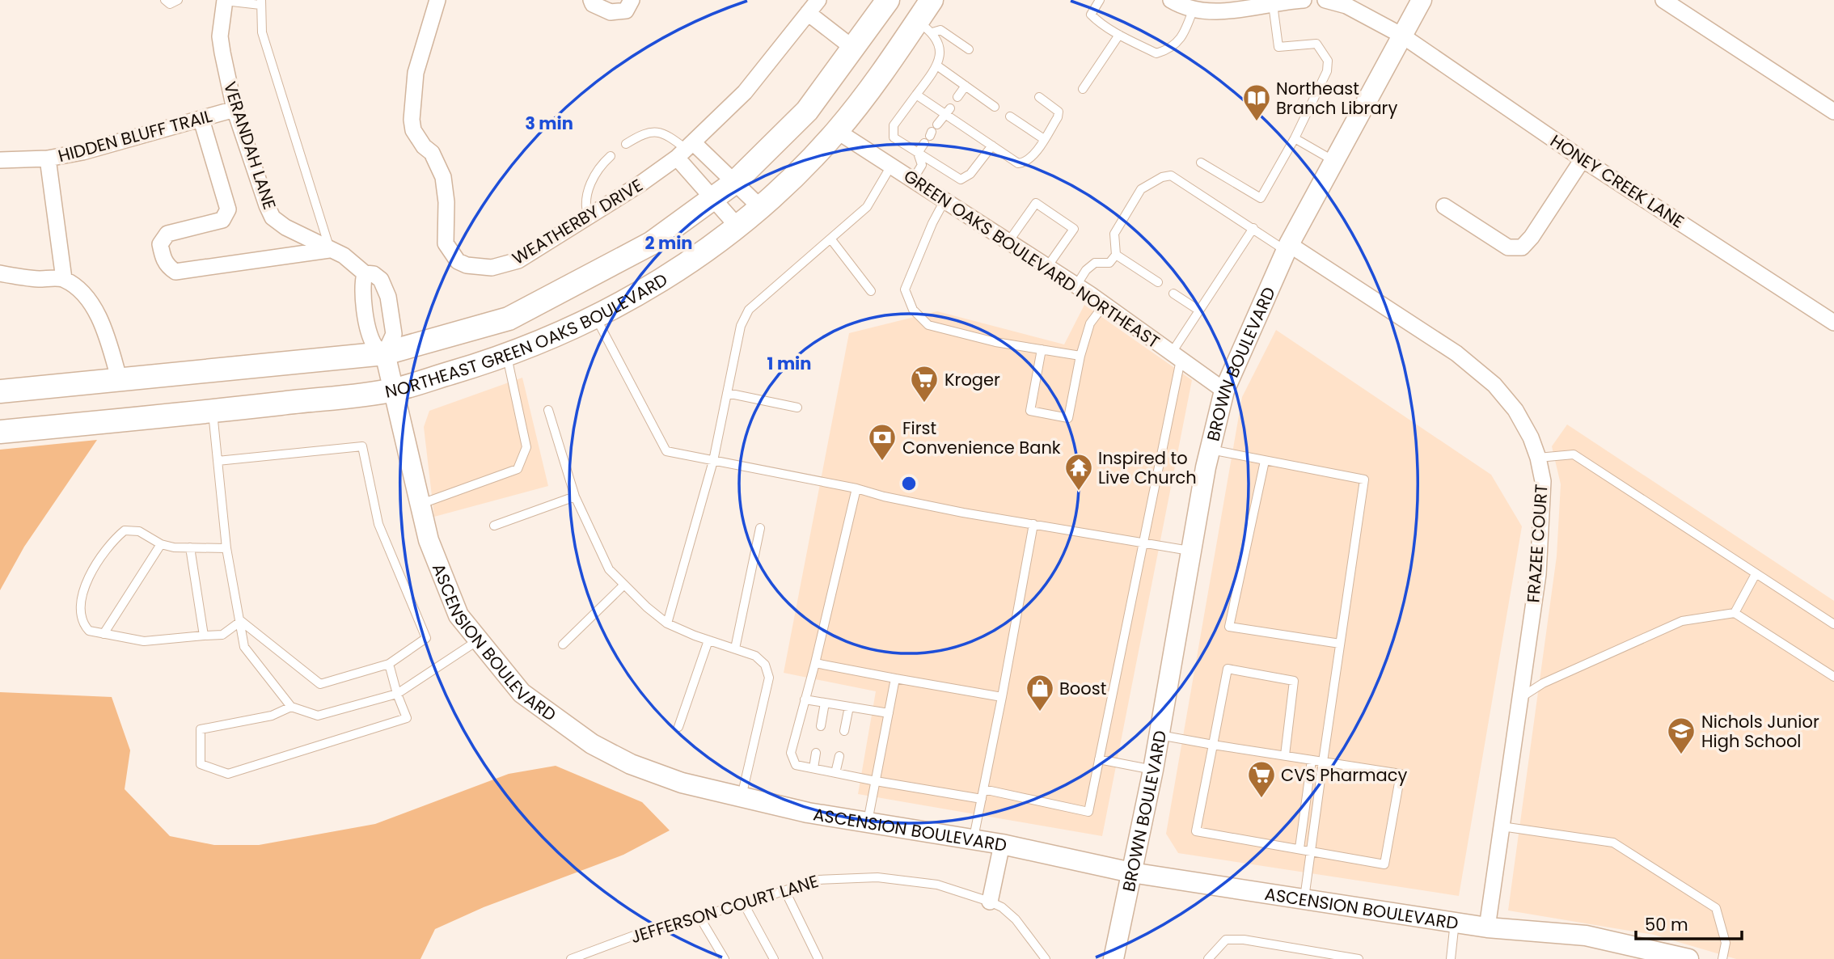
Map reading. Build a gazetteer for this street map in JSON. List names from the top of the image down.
{
  "streets": {
    "main road": ["NORTHEAST GREEN OAKS BOULEVARD"],
    "street": [
      "HIDDEN BLUFF TRAIL",
      "VERANDAH LANE",
      "HONEY CREEK LANE",
      "WEATHERBY DRIVE",
      "GREEN OAKS BOULEVARD NORTHEAST",
      "BROWN BOULEVARD",
      "FRAZEE COURT",
      "ASCENSION BOULEVARD"
    ],
    "lane": ["JEFFERSON COURT LANE"]
  },
  "crossings": [
    ["HIDDEN BLUFF TRAIL", "VERANDAH LANE"],
    ["VERANDAH LANE", "NORTHEAST GREEN OAKS BOULEVARD"],
    ["VERANDAH LANE", "ASCENSION BOULEVARD"],
    ["HONEY CREEK LANE", "BROWN BOULEVARD"],
    ["GREEN OAKS BOULEVARD NORTHEAST", "NORTHEAST GREEN OAKS BOULEVARD"],
    ["GREEN OAKS BOULEVARD NORTHEAST", "BROWN BOULEVARD"],
    ["NORTHEAST GREEN OAKS BOULEVARD", "ASCENSION BOULEVARD"],
    ["BROWN BOULEVARD", "FRAZEE COURT"],
    ["BROWN BOULEVARD", "ASCENSION BOULEVARD"],
    ["FRAZEE COURT", "ASCENSION BOULEVARD"]
  ],
  "places": {
    "library": ["Northeast Branch Library"],
    "supermarket": ["Kroger", "CVS Pharmacy"],
    "bank": ["First Convenience Bank"],
    "temple": ["Inspired to Live Church"],
    "shop": ["Boost"],
    "school or university": ["Nichols Junior High School"]
  },
  "scale_bar": "50 m",
  "rings": ["3 min", "2 min", "1 min"]
}
